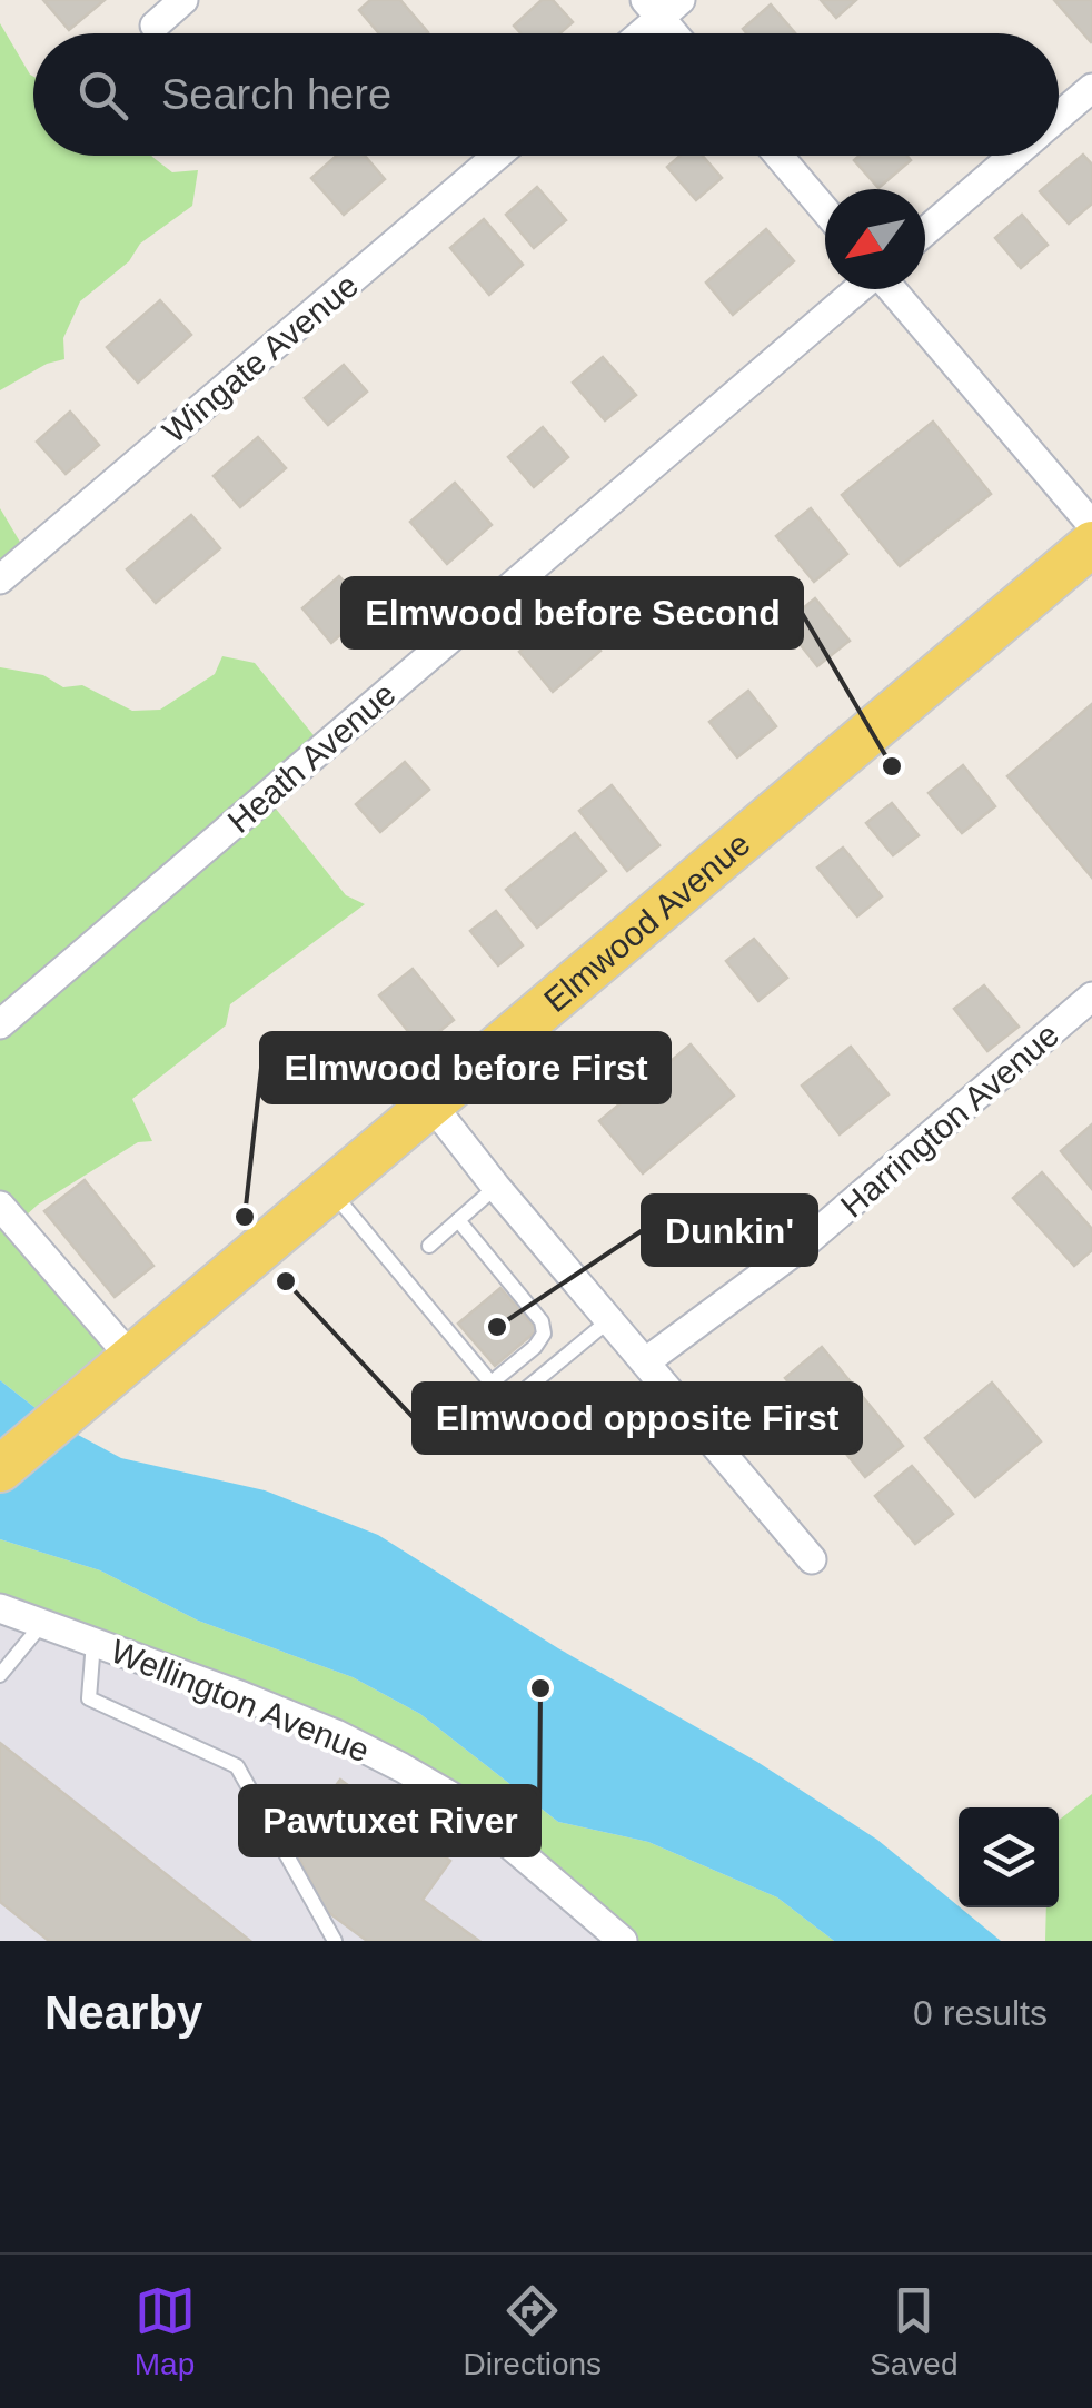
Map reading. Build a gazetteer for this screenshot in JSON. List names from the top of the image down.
{
  "streets": {
    "main road": ["Elmwood Avenue"],
    "street": [
      "Wingate Avenue",
      "Heath Avenue",
      "Harrington Avenue",
      "Wellington Avenue"
    ]
  },
  "places": [
    "Elmwood before Second",
    "Elmwood before First",
    "Elmwood opposite First",
    "Dunkin'",
    "Pawtuxet River"
  ],
  "north": "bottom left",
  "page": {
    "search": "Search here",
    "heading": ["Nearby", "0 results"],
    "nav": ["Map", "Directions", "Saved"]
  }
}
